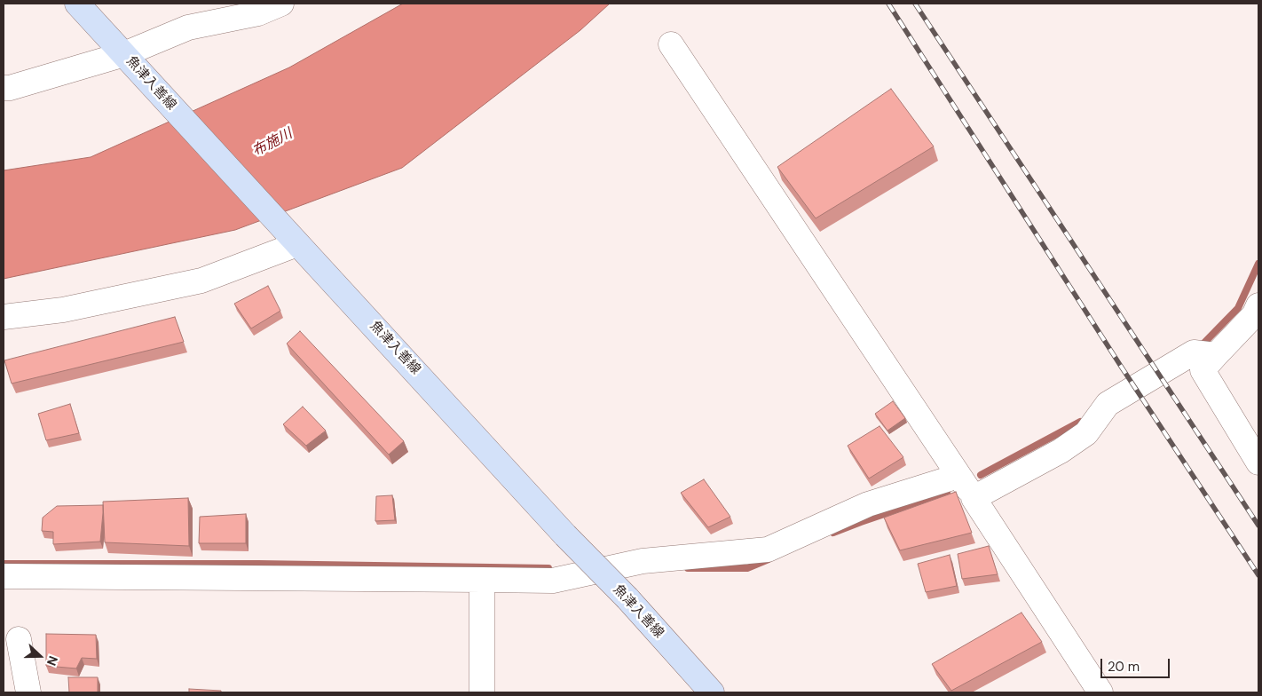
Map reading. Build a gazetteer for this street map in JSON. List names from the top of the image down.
{
  "streets": {
    "main road": ["魚津入善線"]
  },
  "water": ["布施川"],
  "scale_bar": "20 m",
  "north": "right"
}
